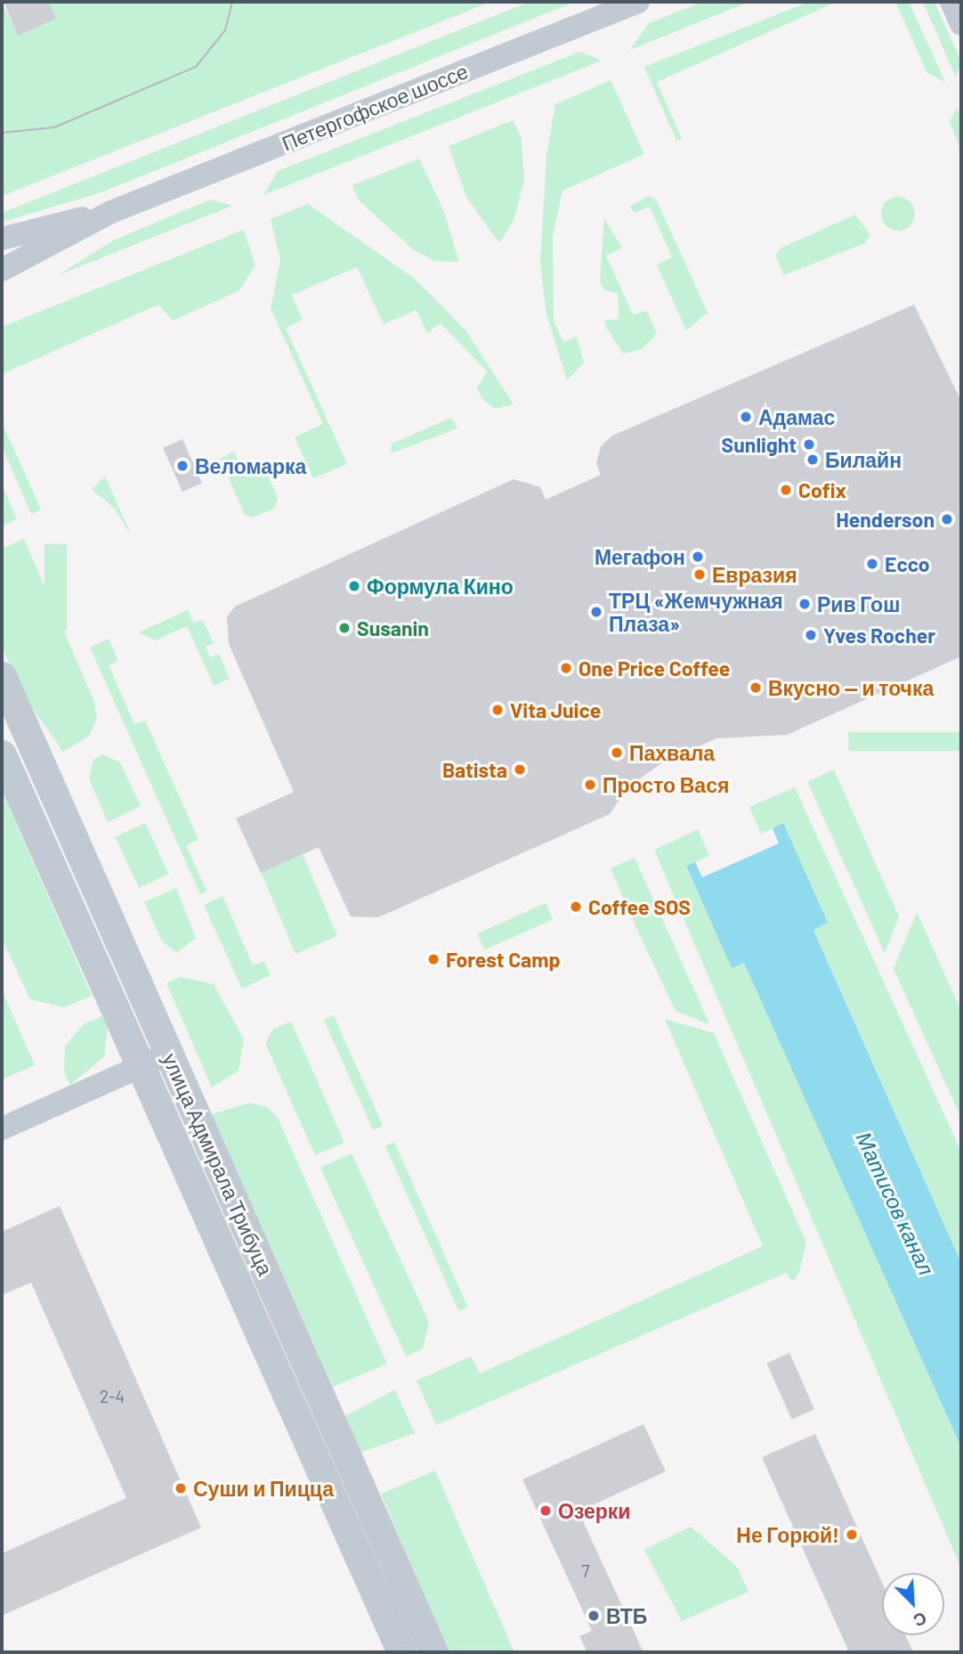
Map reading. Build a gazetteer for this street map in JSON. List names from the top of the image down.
{
  "streets": {
    "street": ["Петергофское шоссе", "улица Адмирала Трибуца"]
  },
  "water": ["Матисов канал"],
  "places": [
    "Адамас",
    "Sunlight",
    "Билайн",
    "Веломарка",
    "Cofix",
    "Henderson",
    "Мегафон",
    "Ecco",
    "Евразия",
    "Формула Кино",
    "Рив Гош",
    "ТРЦ «Жемчужная Плаза»",
    "Susanin",
    "Yves Rocher",
    "One Price Coffee",
    "Вкусно — и точка",
    "Vita Juice",
    "Пахвала",
    "Batista",
    "Просто Вася",
    "Coffee SOS",
    "Forest Camp",
    "Суши и Пицца",
    "Озерки",
    "Не Горюй!",
    "ВТБ"
  ],
  "house_numbers": ["2-4", "7"],
  "north": "bottom right"
}
